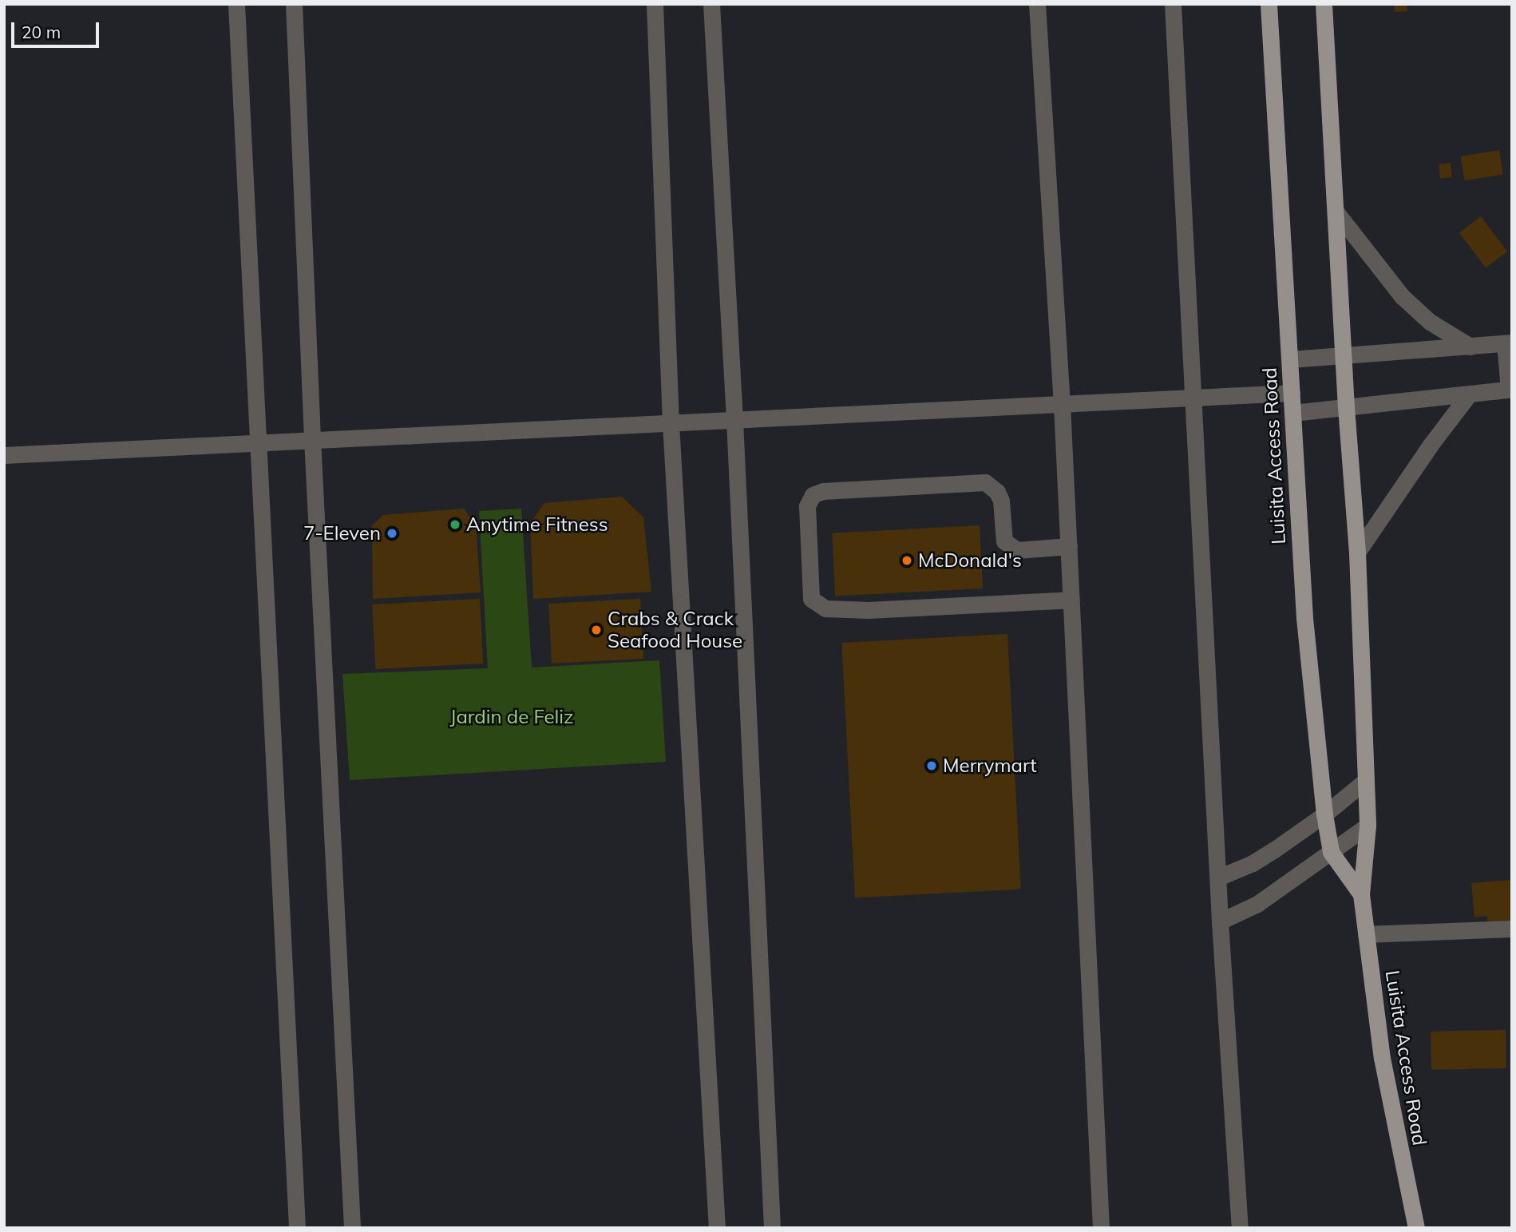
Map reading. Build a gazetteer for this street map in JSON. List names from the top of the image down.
{
  "streets": {
    "main road": ["Luisita Access Road"]
  },
  "parks": ["Jardin de Feliz"],
  "places": [
    "Anytime Fitness",
    "7-Eleven",
    "McDonald's",
    "Crabs & Crack Seafood House",
    "Merrymart"
  ],
  "scale_bar": "20 m"
}
